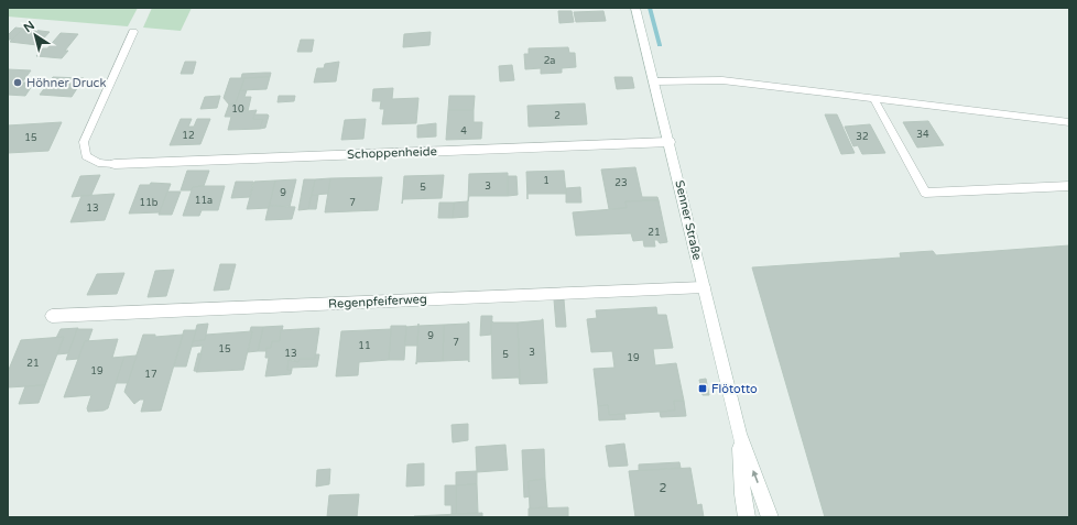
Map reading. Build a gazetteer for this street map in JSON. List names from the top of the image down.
{
  "streets": {
    "street": ["Schoppenheide", "Senner Straße", "Regenpfeiferweg"]
  },
  "crossings": [
    ["Schoppenheide", "Senner Straße"],
    ["Senner Straße", "Regenpfeiferweg"]
  ],
  "places": {
    "other": ["Höhner Druck"],
    "transit": ["Flötotto"]
  },
  "house_numbers": [
    "2a",
    "10",
    "2",
    "4",
    "34",
    "12",
    "32",
    "15",
    "1",
    "23",
    "3",
    "5",
    "9",
    "11a",
    "11b",
    "7",
    "13",
    "21",
    "9",
    "7",
    "11",
    "15",
    "3",
    "13",
    "5",
    "19",
    "21",
    "19",
    "17",
    "2"
  ],
  "north": "top left"
}
